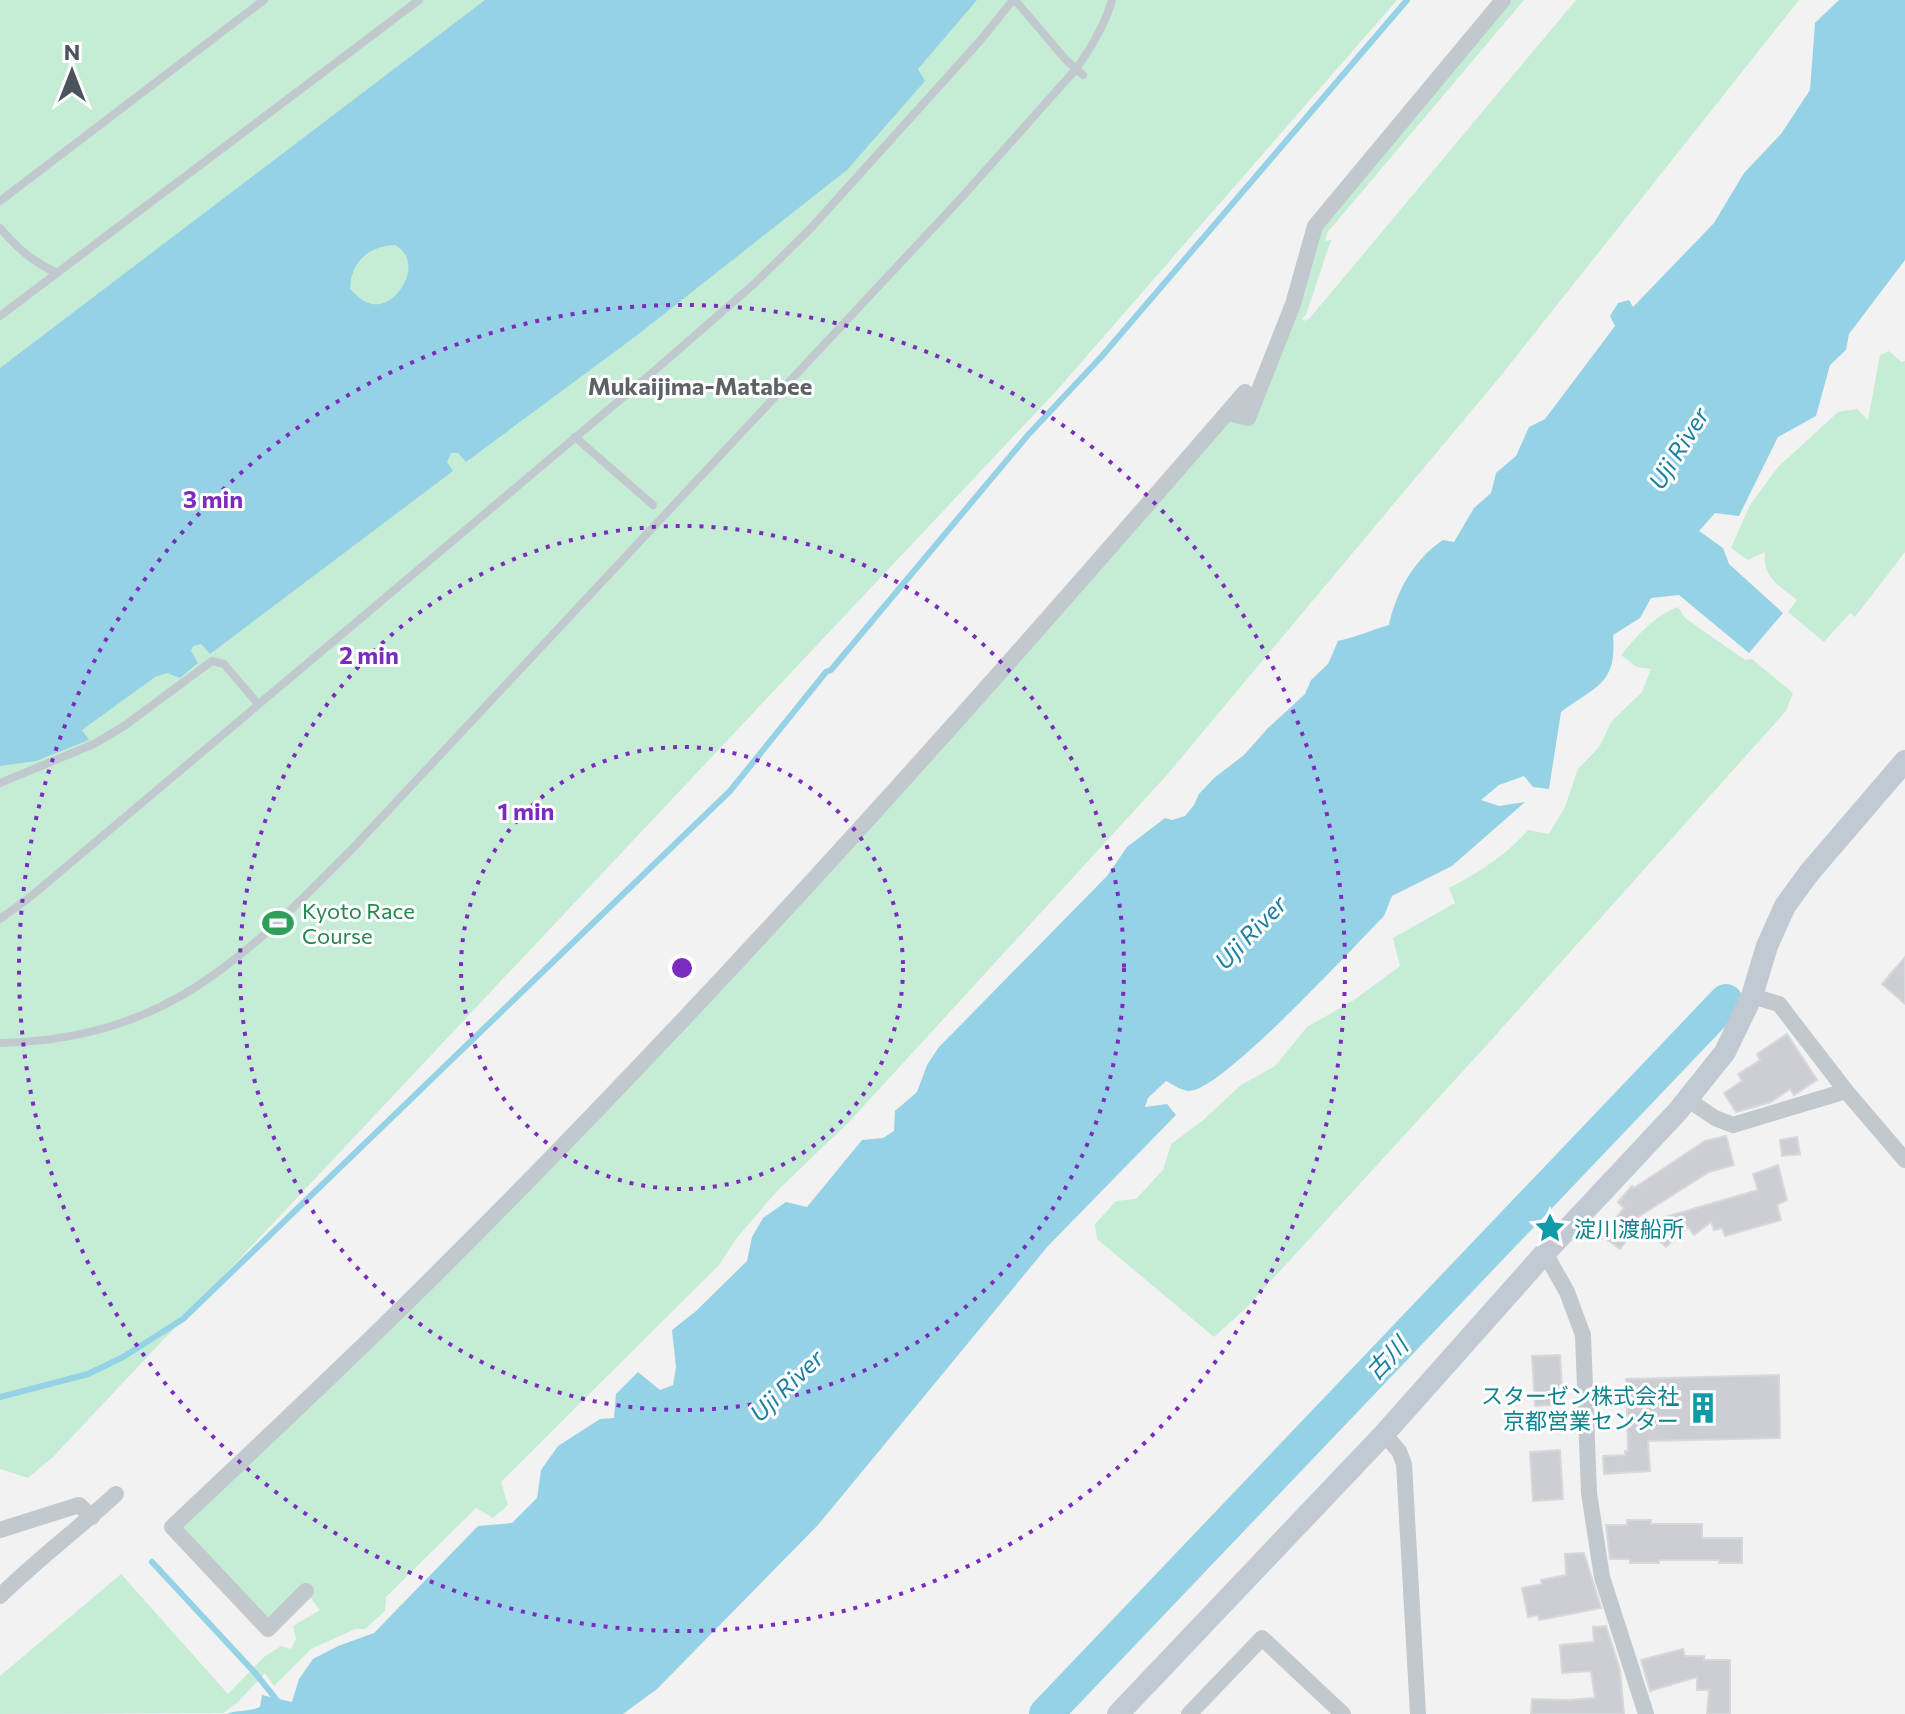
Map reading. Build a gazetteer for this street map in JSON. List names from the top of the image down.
{
  "districts": ["Mukaijima-Matabee"],
  "water": ["Uji River", "古川"],
  "places": {
    "sports": ["Kyoto Race Course"],
    "place": ["淀川渡船所"],
    "building": ["スターゼン株式会社 京都営業センター"]
  },
  "north": "top",
  "rings": ["3 min", "2 min", "1 min"]
}
